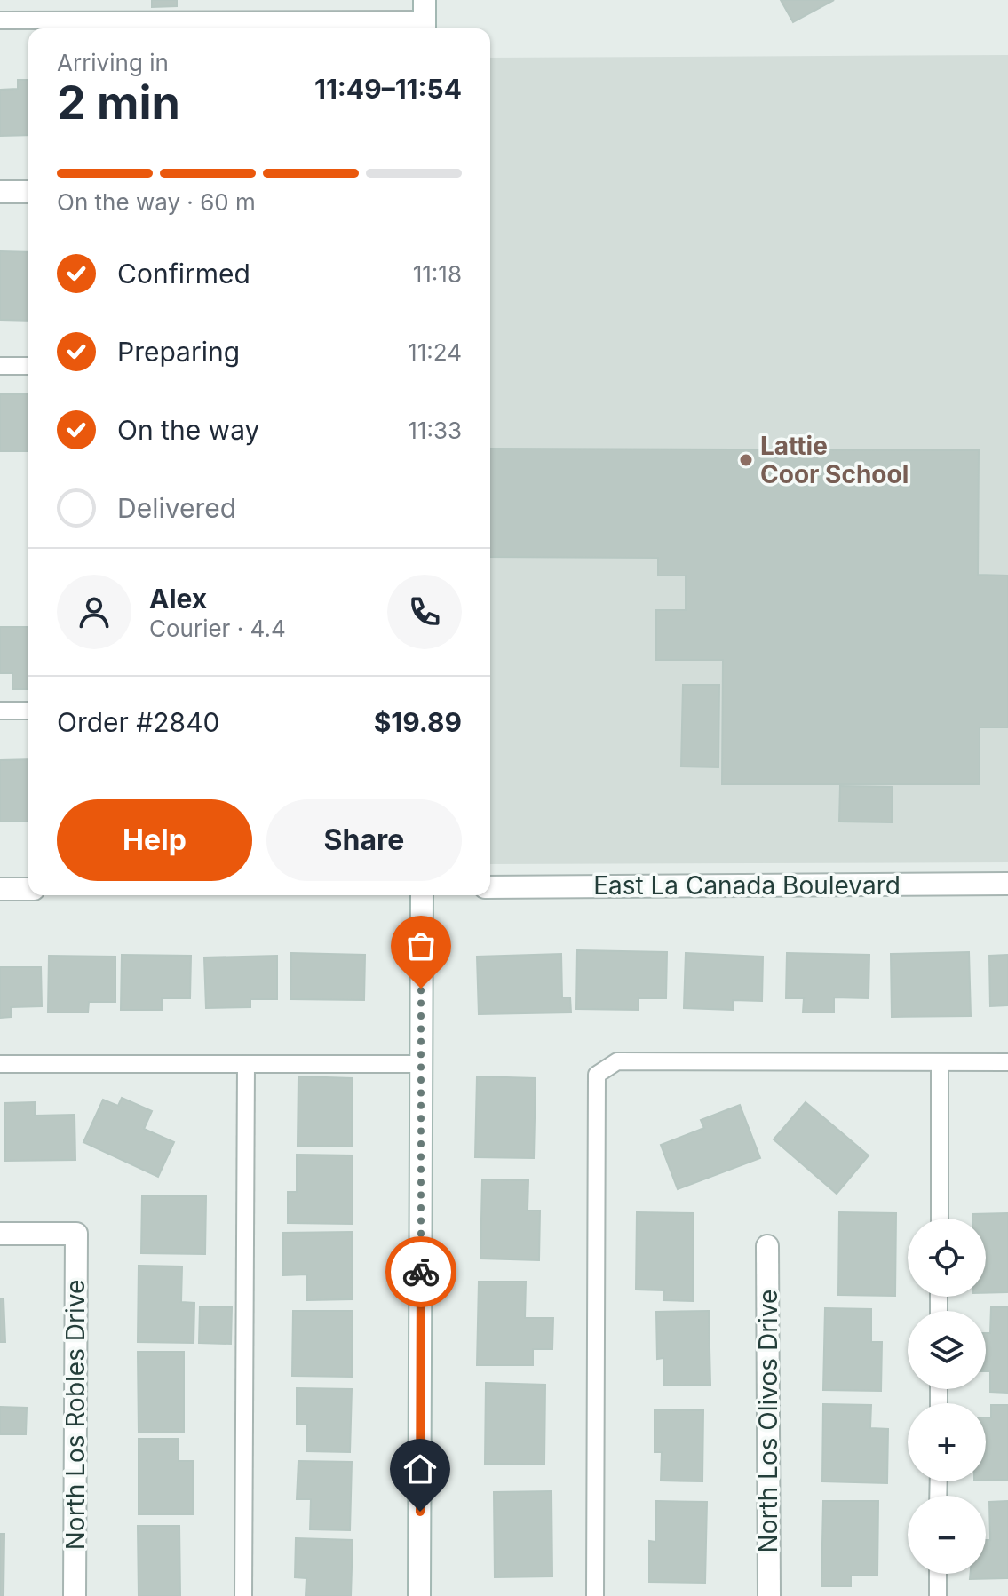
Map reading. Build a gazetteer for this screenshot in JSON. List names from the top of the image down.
{
  "streets": {
    "street": ["East La Canada Boulevard", "North Los Robles Drive", "North Los Olivos Drive"]
  },
  "places": ["Lattie Coor School"],
  "page": {
    "heading": ["2 min", "Arriving in", "11:49–11:54"],
    "panel": [
      "Alex",
      "Courier · 4.4",
      "Order #2840",
      "$19.89"
    ],
    "bar": "On the way · 60 m",
    "list": [
      ["Confirmed", "11:18"],
      ["Preparing", "11:24"],
      ["On the way", "11:33"],
      "Delivered"
    ],
    "buttons": ["Help", "Share"],
    "map_buttons": ["+", "−"]
  }
}
